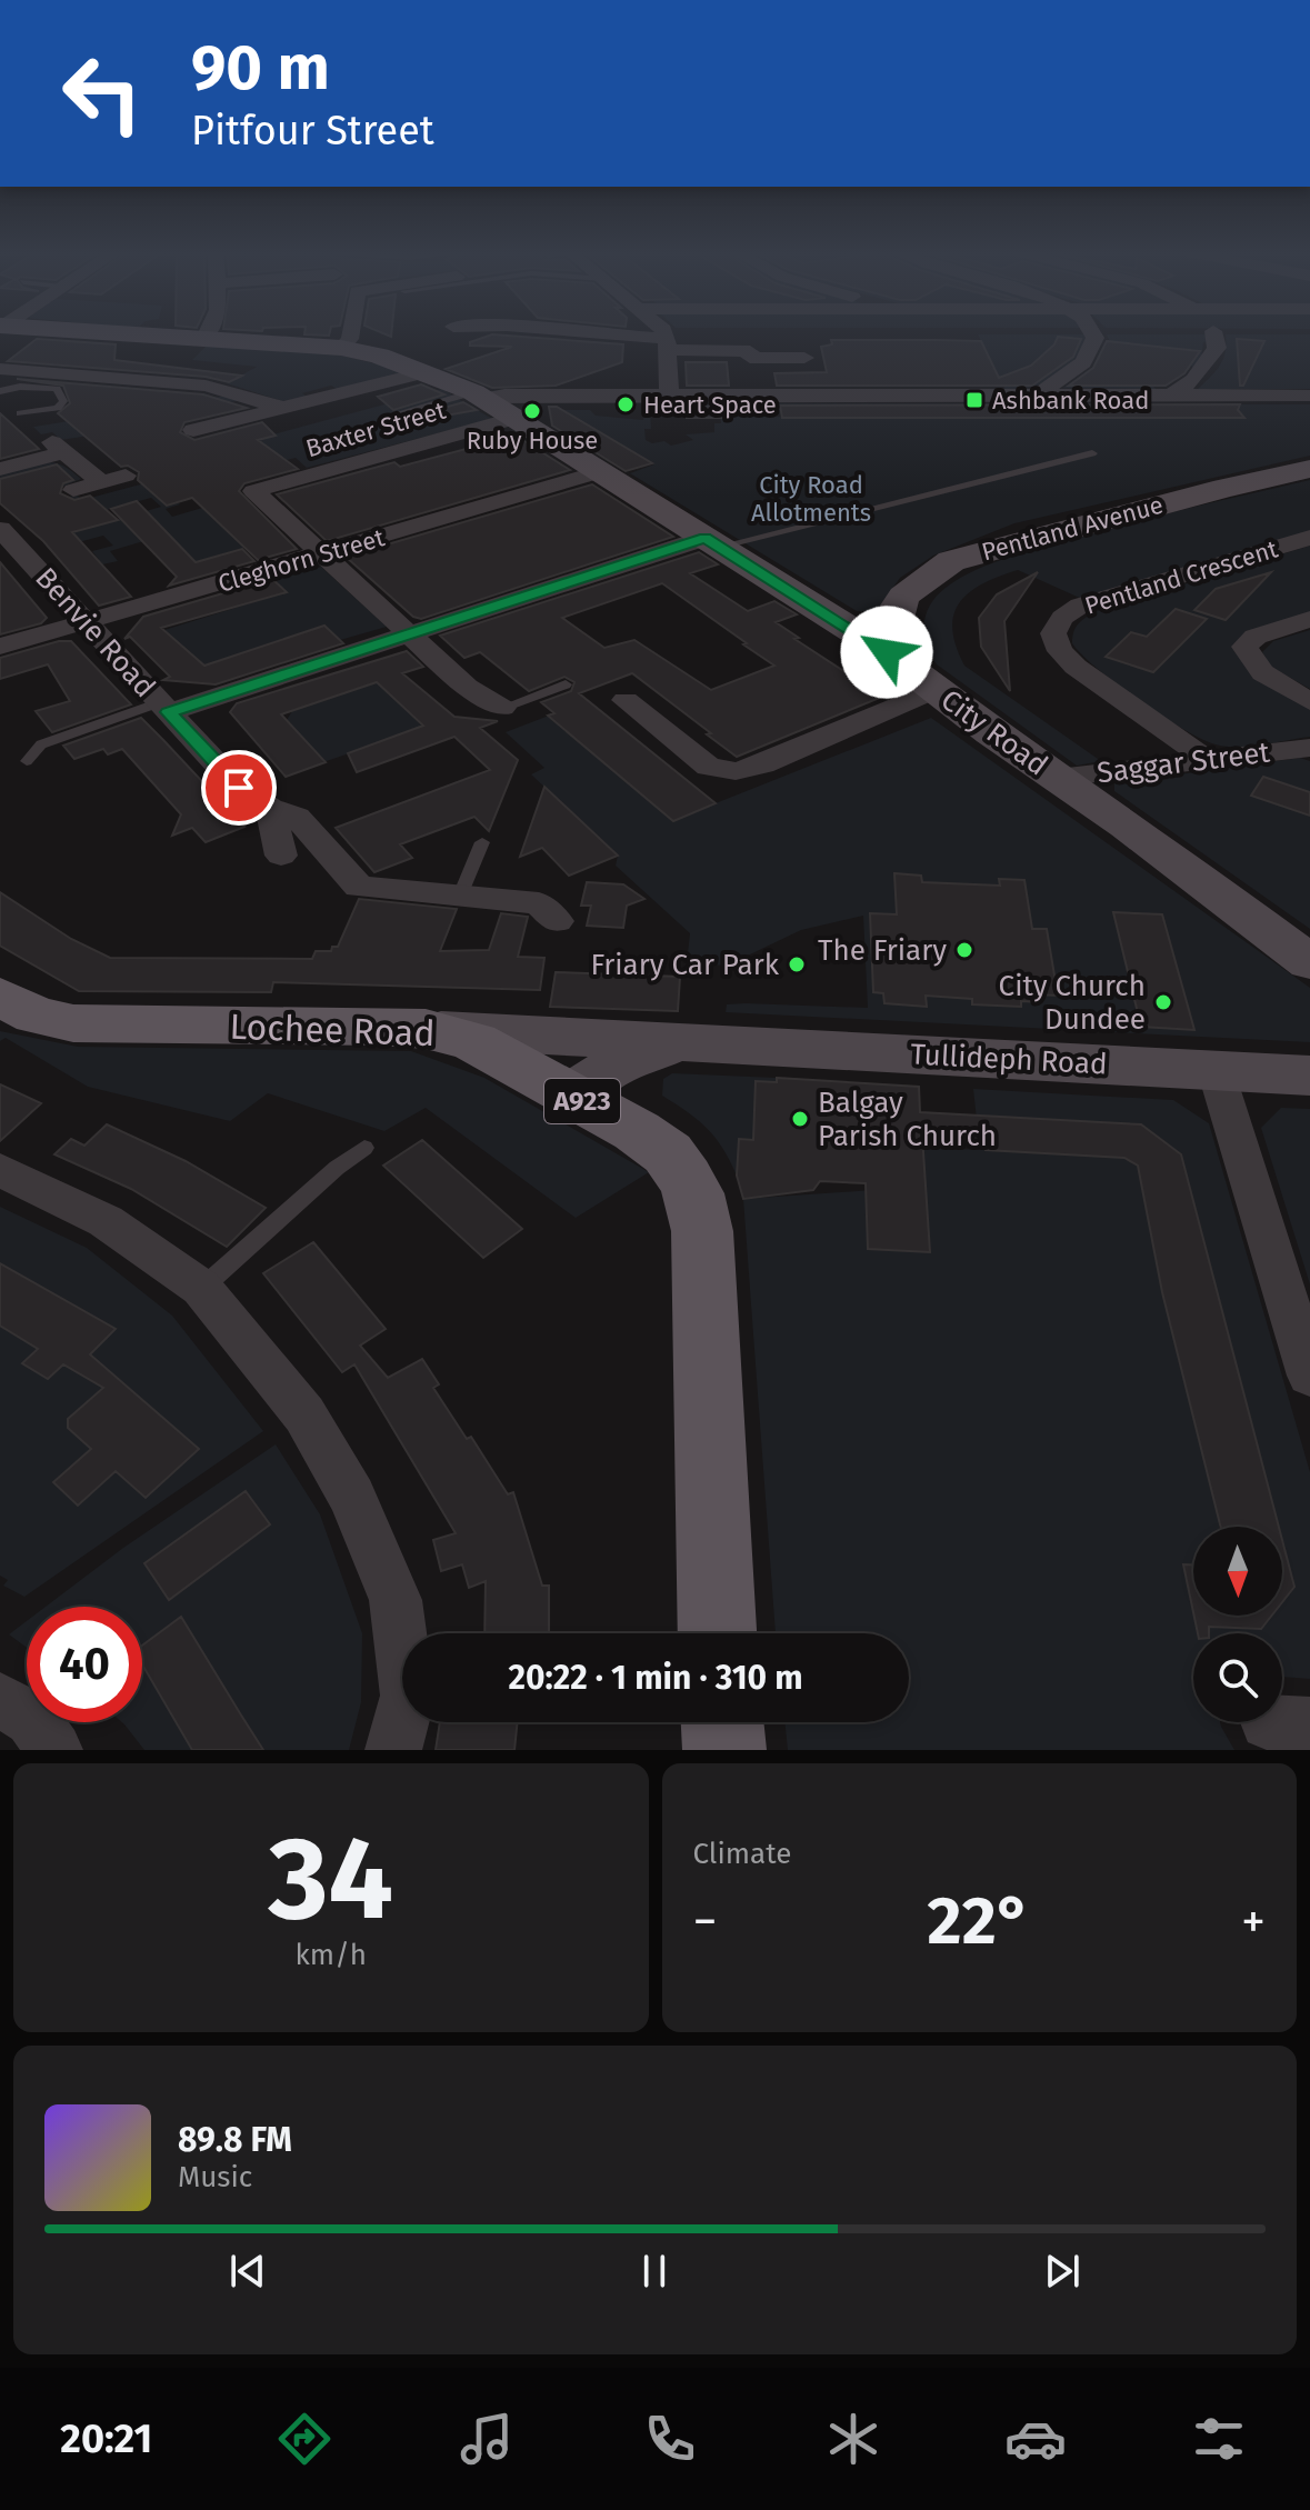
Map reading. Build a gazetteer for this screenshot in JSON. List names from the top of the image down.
{
  "streets": {
    "main road": ["Lochee Road", "A923"],
    "street": [
      "Baxter Street",
      "Pentland Avenue",
      "Cleghorn Street",
      "Pentland Crescent",
      "Benvie Road",
      "City Road",
      "Saggar Street",
      "Tullideph Road"
    ]
  },
  "crossings": [
    ["Baxter Street", "Cleghorn Street"],
    ["Baxter Street", "City Road"],
    ["Pentland Avenue", "City Road"],
    ["Cleghorn Street", "Benvie Road"],
    ["Cleghorn Street", "City Road"],
    ["Pentland Crescent", "Saggar Street"],
    ["City Road", "Saggar Street"],
    ["Lochee Road", "Tullideph Road"]
  ],
  "parks": ["City Road Allotments"],
  "places": {
    "transit": ["Ashbank Road"],
    "other": [
      "Heart Space",
      "Ruby House",
      "The Friary",
      "Friary Car Park",
      "City Church Dundee",
      "Balgay Parish Church"
    ]
  },
  "north": "bottom",
  "page": {
    "turn": ["90 m", "Pitfour Street"],
    "limit": "40",
    "trip": "20:22 · 1 min · 310 m",
    "tile": [
      ["34", "km/h"],
      "Climate"
    ],
    "heat": ["−", "22°", "+"],
    "song": ["89.8 FM", "Music"],
    "tabs": "20:21"
  }
}
